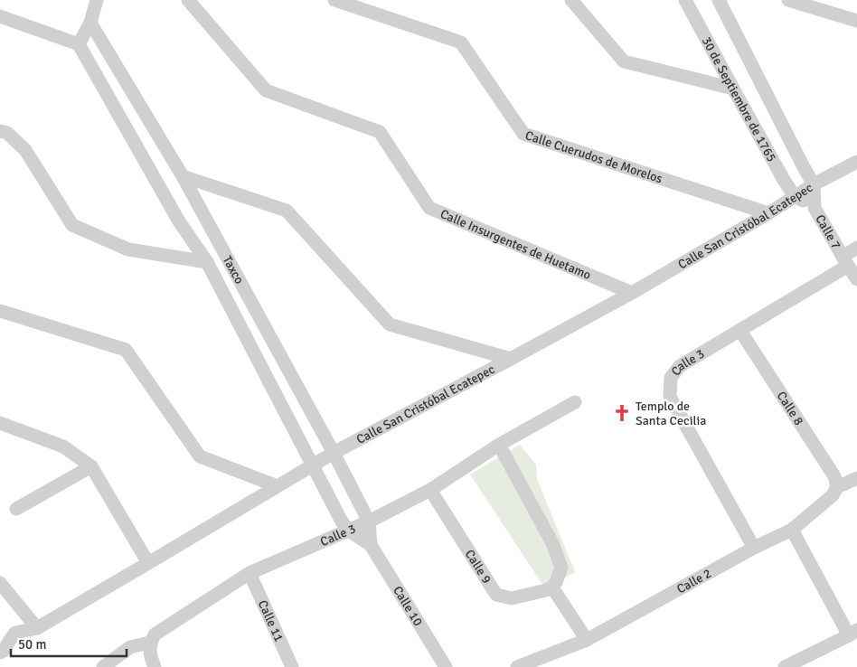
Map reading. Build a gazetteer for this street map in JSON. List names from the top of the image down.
{
  "streets": {
    "street": [
      "30 de Septiembre de 1765",
      "Calle Cuerudos de Morelos",
      "Calle San Cristóbal Ecatepec",
      "Calle 7",
      "Calle Insurgentes de Huetamo",
      "Taxco",
      "Calle 3",
      "Calle 8",
      "Calle 9",
      "Calle 2",
      "Calle 10",
      "Calle 11"
    ]
  },
  "crossings": [
    ["30 de Septiembre de 1765", "Calle San Cristóbal Ecatepec"],
    ["30 de Septiembre de 1765", "Calle 7"],
    ["Calle Cuerudos de Morelos", "Calle San Cristóbal Ecatepec"],
    ["Calle San Cristóbal Ecatepec", "Calle 7"],
    ["Calle San Cristóbal Ecatepec", "Calle Insurgentes de Huetamo"],
    ["Calle San Cristóbal Ecatepec", "Taxco"],
    ["Calle 7", "Calle 3"],
    ["Taxco", "Calle 3"],
    ["Taxco", "Calle 10"],
    ["Calle 3", "Calle 8"],
    ["Calle 3", "Calle 9"],
    ["Calle 3", "Calle 2"],
    ["Calle 3", "Calle 10"],
    ["Calle 3", "Calle 11"],
    ["Calle 8", "Calle 2"]
  ],
  "places": {
    "church": ["Templo de Santa Cecilia"]
  },
  "scale_bar": "50 m"
}
